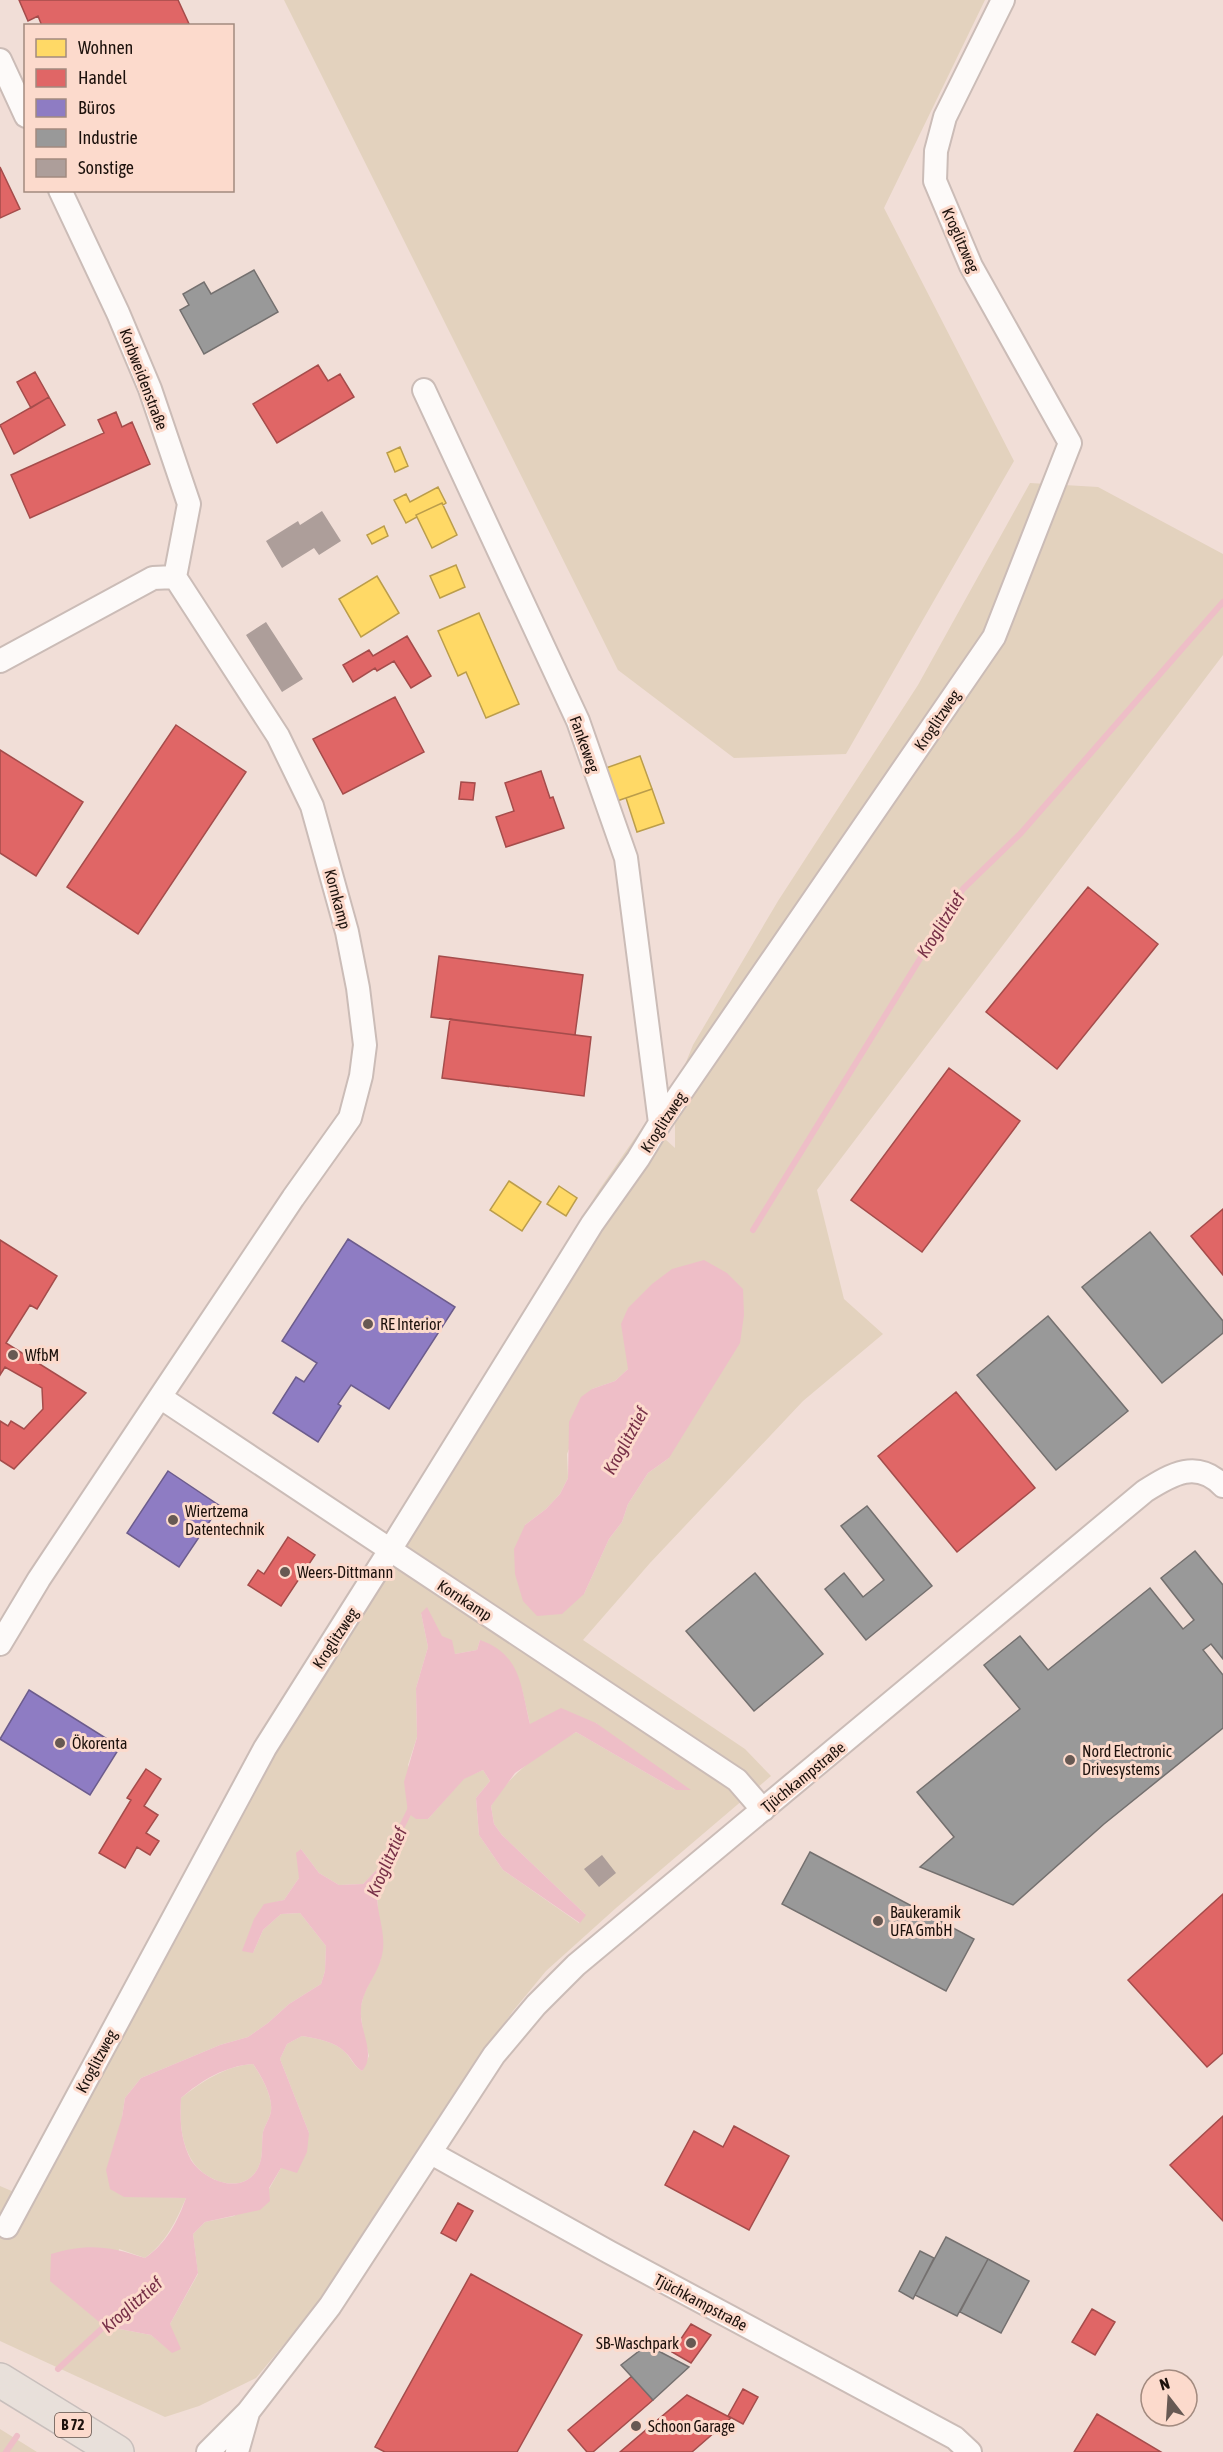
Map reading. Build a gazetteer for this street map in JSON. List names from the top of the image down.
{
  "streets": {
    "main road": ["B 72"],
    "street": [
      "Kroglitzweg",
      "Korbweidenstraße",
      "Fankeweg",
      "Kornkamp",
      "Tjüchkampstraße"
    ]
  },
  "crossings": [
    ["Kroglitzweg", "Fankeweg"],
    ["Kroglitzweg", "Kornkamp"],
    ["Korbweidenstraße", "Kornkamp"],
    ["Kornkamp", "Tjüchkampstraße"]
  ],
  "water": ["Kroglitztief"],
  "places": [
    "RE Interior",
    "WfbM",
    "Wiertzema Datentechnik",
    "Weers-Dittmann",
    "Ökorenta",
    "Nord Electronic Drivesystems",
    "Baukeramik UFA GmbH",
    "SB-Waschpark",
    "Schoon Garage"
  ],
  "legend": [
    "Wohnen",
    "Handel",
    "Büros",
    "Industrie",
    "Sonstige"
  ],
  "north": "top"
}
